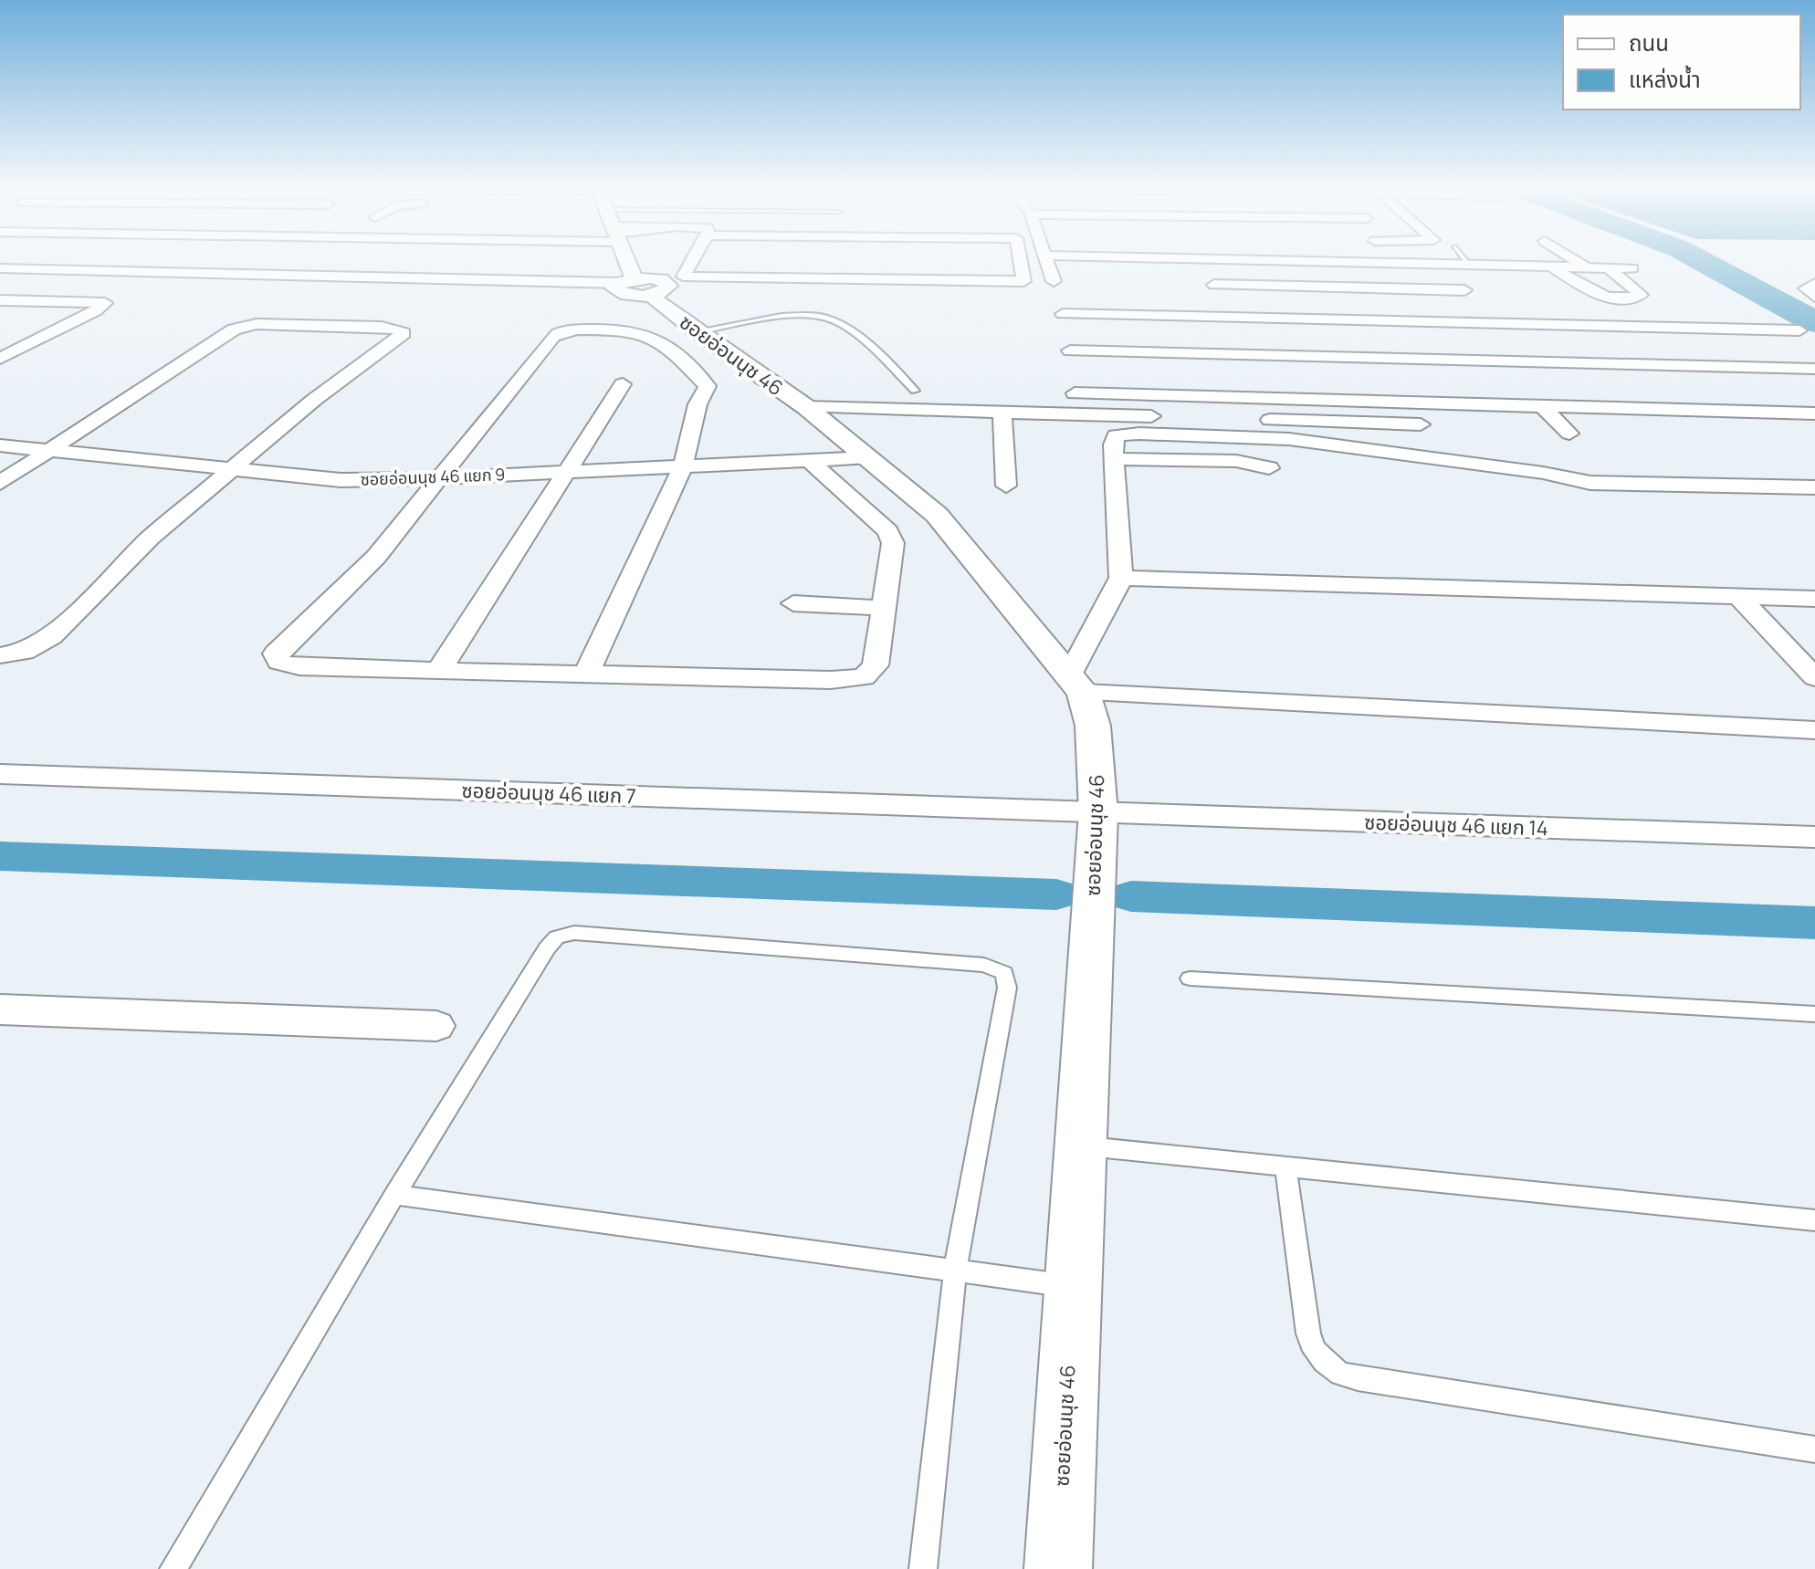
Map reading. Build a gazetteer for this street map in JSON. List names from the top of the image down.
{
  "streets": {
    "street": [
      "ซอยอ่อนนุช 46",
      "ซอยอ่อนนุช 46 แยก 9",
      "ซอยอ่อนนุช 46 แยก 7",
      "ซอยอ่อนนุช 46 แยก 14"
    ]
  },
  "crossings": [
    ["ซอยอ่อนนุช 46", "ซอยอ่อนนุช 46 แยก 9"],
    ["ซอยอ่อนนุช 46", "ซอยอ่อนนุช 46 แยก 7"],
    ["ซอยอ่อนนุช 46", "ซอยอ่อนนุช 46 แยก 14"],
    ["ซอยอ่อนนุช 46 แยก 7", "ซอยอ่อนนุช 46 แยก 14"]
  ],
  "legend": ["ถนน", "แหล่งน้ำ"]
}
